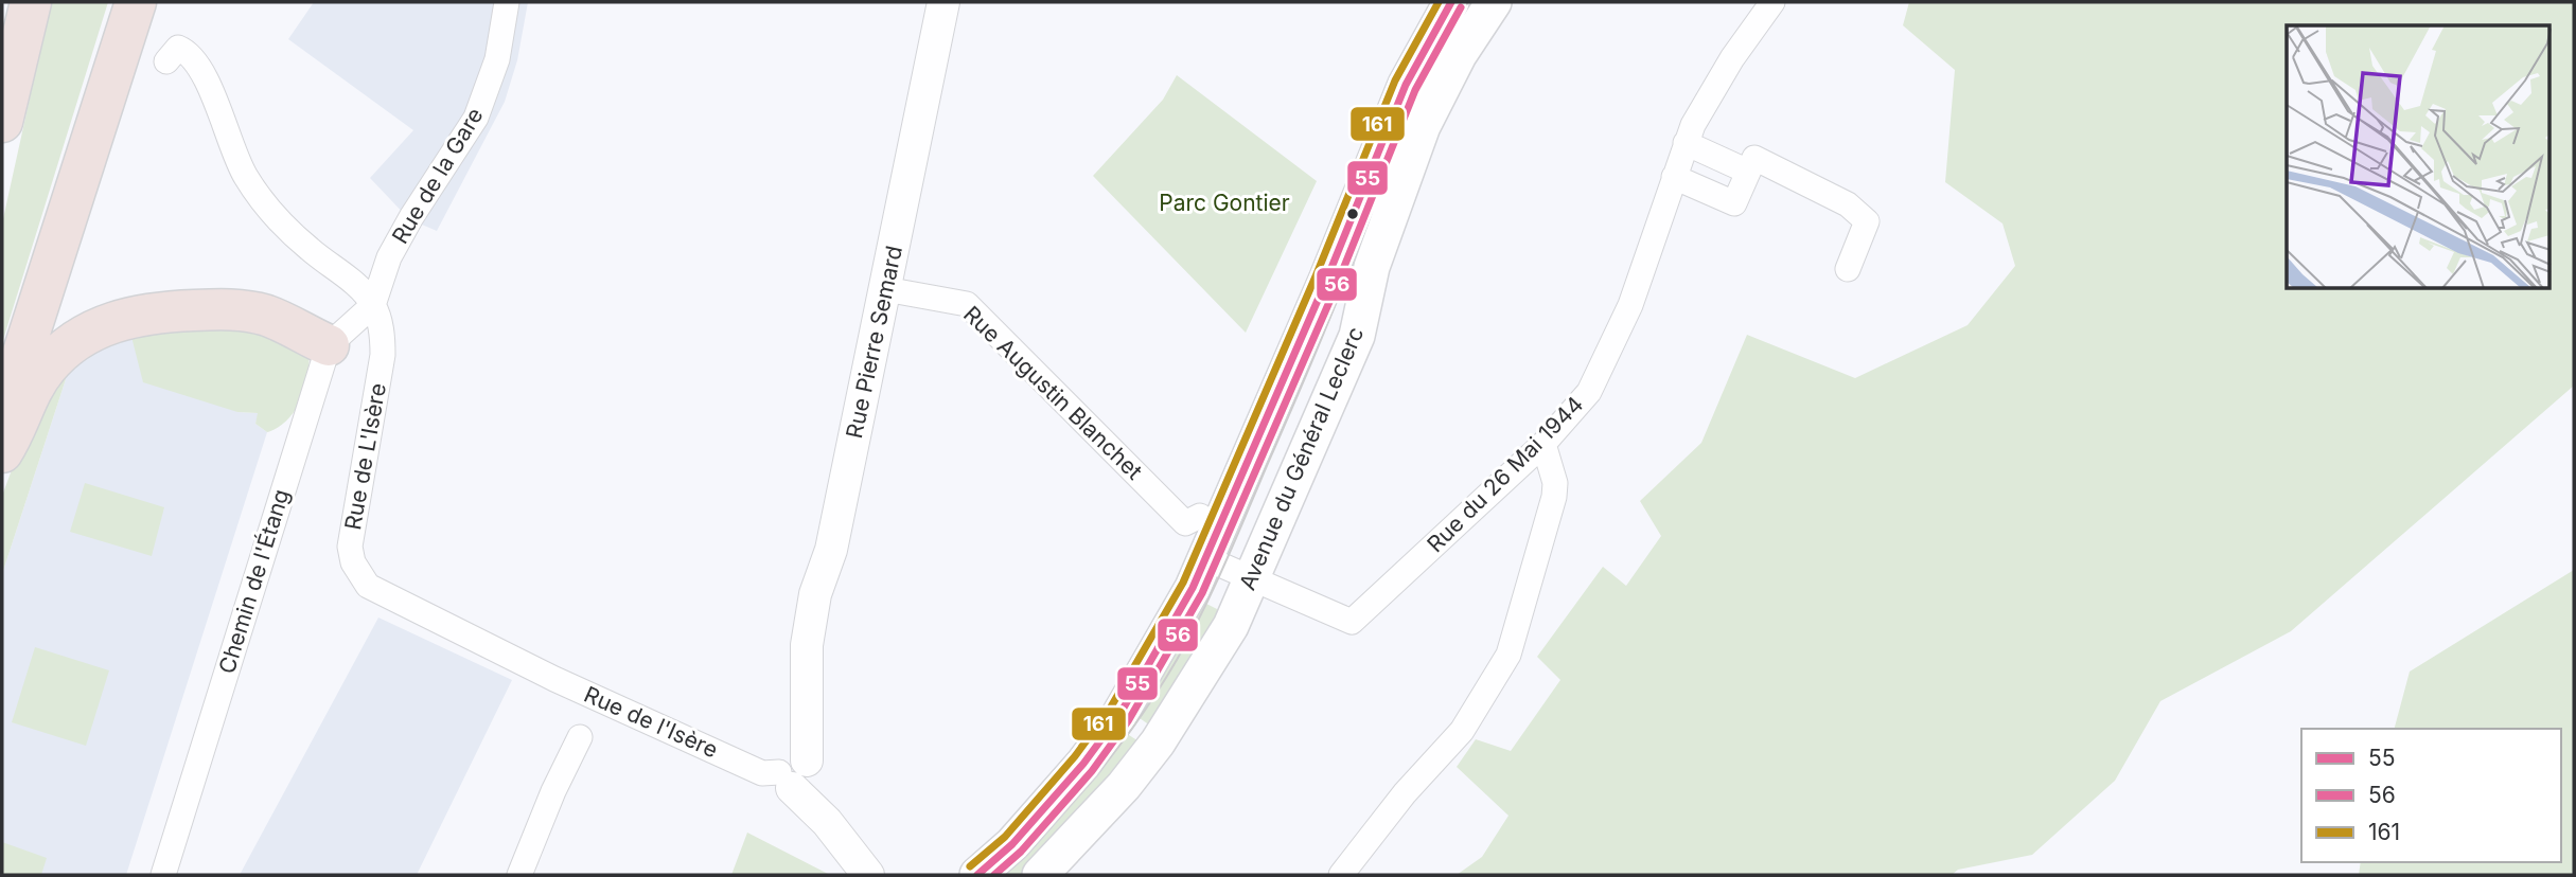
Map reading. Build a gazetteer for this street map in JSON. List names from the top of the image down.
{
  "streets": {
    "main road": ["Avenue du Général Leclerc"],
    "street": [
      "Rue de la Gare",
      "Rue Pierre Semard",
      "Rue Augustin Blanchet",
      "Rue de L'Isère",
      "Rue du 26 Mai 1944",
      "Chemin de l'Étang",
      "Rue de l'Isère"
    ]
  },
  "crossings": [
    ["Rue de la Gare", "Rue de L'Isère"],
    ["Rue Pierre Semard", "Rue Augustin Blanchet"],
    ["Rue Pierre Semard", "Rue de l'Isère"],
    ["Rue de L'Isère", "Rue de l'Isère"],
    ["Avenue du Général Leclerc", "Rue du 26 Mai 1944"]
  ],
  "parks": ["Parc Gontier"],
  "lines": ["transit line 55", "transit line 161", "transit line 56"],
  "legend": ["55", "56", "161"]
}
